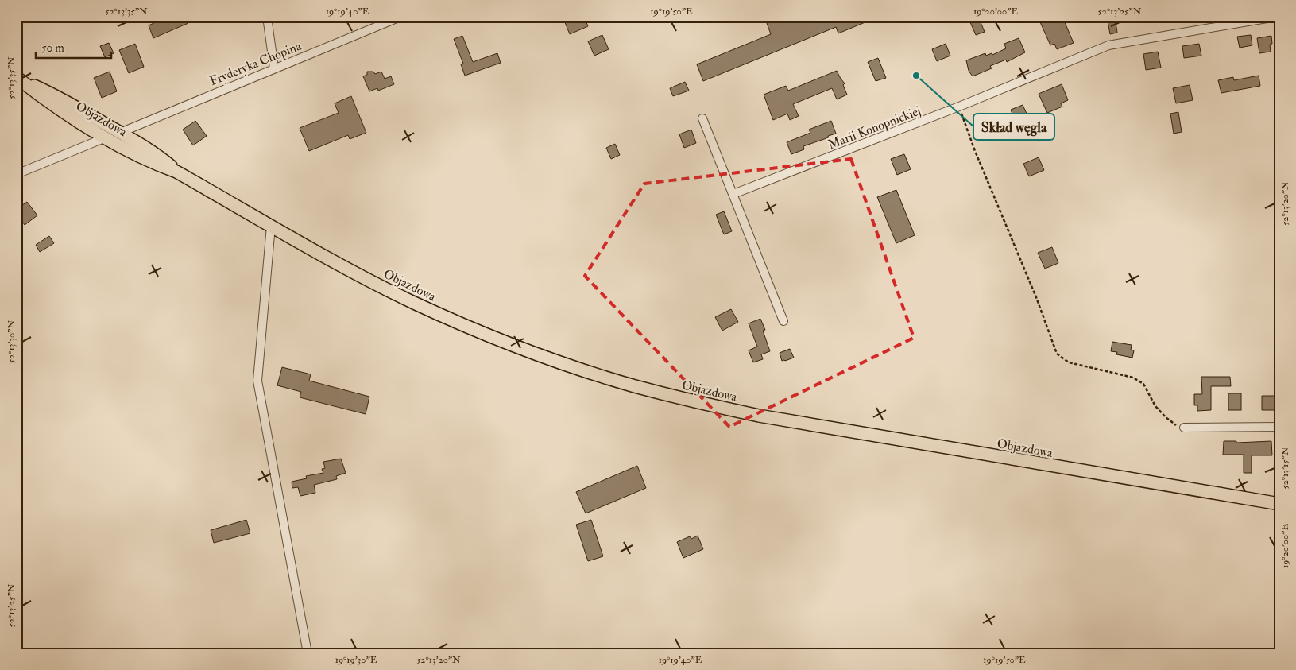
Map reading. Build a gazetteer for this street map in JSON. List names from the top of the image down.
{
  "streets": {
    "main road": ["Objazdowa"],
    "street": ["Fryderyka Chopina", "Marii Konopnickiej"]
  },
  "crossings": [
    ["Fryderyka Chopina", "Objazdowa"]
  ],
  "places": ["Skład węgla"],
  "scale_bar": "50 m",
  "coordinates": [
    "52°13'35\"N",
    "19°19'40\"E",
    "19°19'50\"E",
    "19°20'00\"E",
    "52°13'25\"N",
    "52°13'20\"N",
    "52°13'30\"N",
    "52°13'15\"N",
    "19°19'30\"E"
  ]
}
